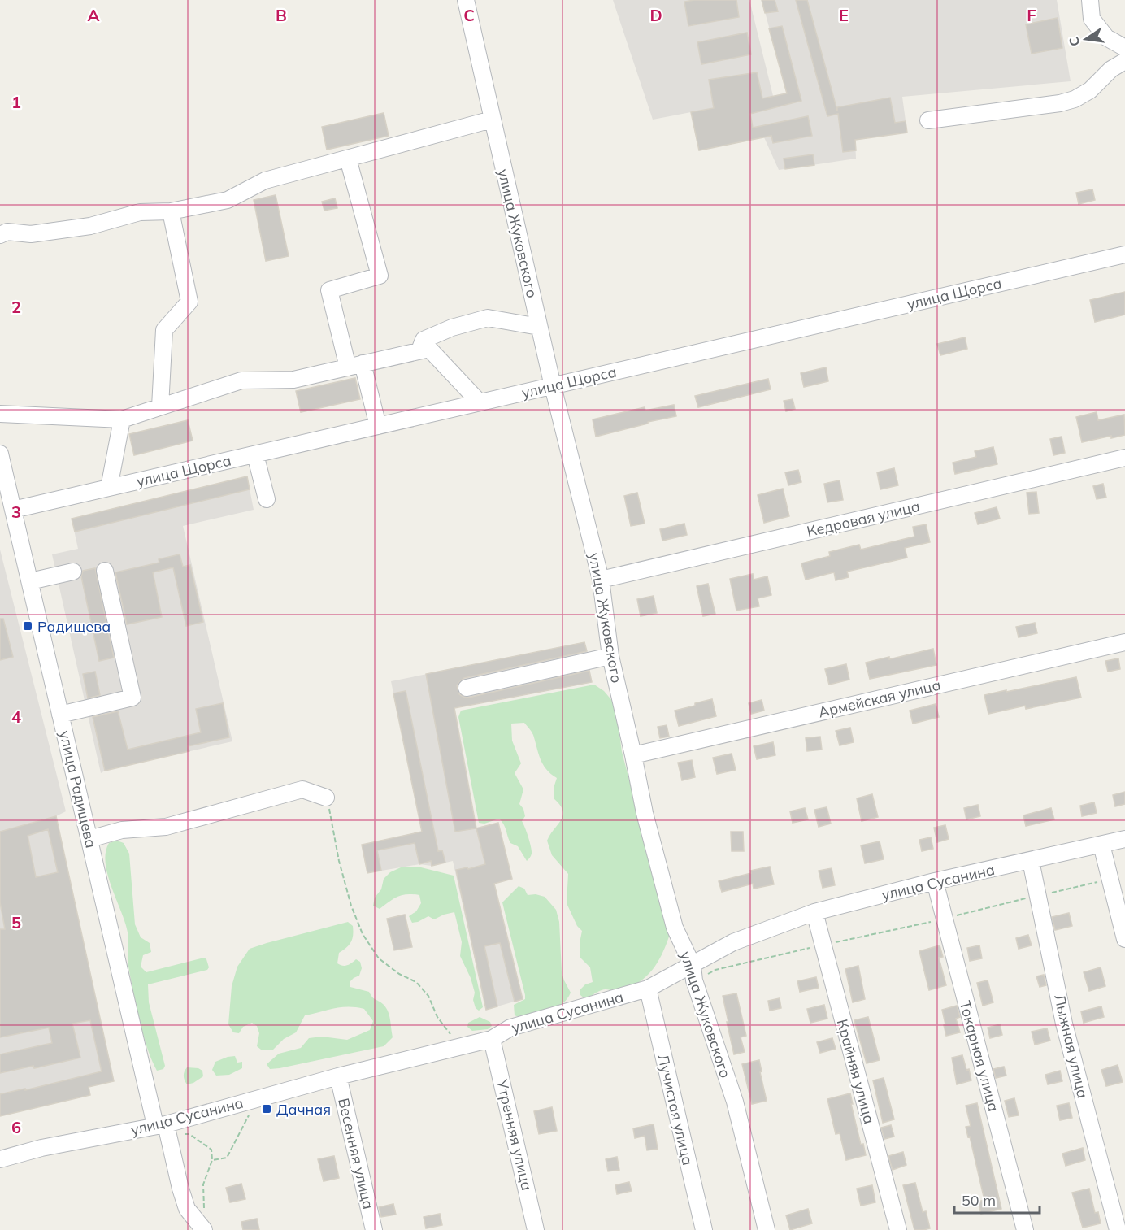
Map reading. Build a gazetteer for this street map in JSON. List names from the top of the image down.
{
  "streets": {
    "street": [
      "улица Жуковского",
      "улица Щорса",
      "Кедровая улица",
      "Армейская улица",
      "улица Радищева",
      "улица Сусанина",
      "Лыжная улица",
      "Токарная улица",
      "Крайняя улица",
      "Лучистая улица",
      "Утренняя улица",
      "Весенняя улица"
    ]
  },
  "crossings": [
    ["улица Жуковского", "улица Щорса"],
    ["улица Жуковского", "Кедровая улица"],
    ["улица Жуковского", "Армейская улица"],
    ["улица Жуковского", "улица Сусанина"],
    ["улица Щорса", "улица Радищева"],
    ["улица Радищева", "улица Сусанина"],
    ["улица Сусанина", "Лыжная улица"],
    ["улица Сусанина", "Токарная улица"],
    ["улица Сусанина", "Крайняя улица"],
    ["улица Сусанина", "Лучистая улица"],
    ["улица Сусанина", "Утренняя улица"],
    ["улица Сусанина", "Весенняя улица"]
  ],
  "places": {
    "transit": ["Радищева", "Дачная"]
  },
  "scale_bar": "50 m",
  "north": "left",
  "grid": {
    "columns": [
      "A",
      "B",
      "C",
      "D",
      "E",
      "F"
    ],
    "rows": [
      "1",
      "2",
      "3",
      "4",
      "5",
      "6"
    ]
  }
}
